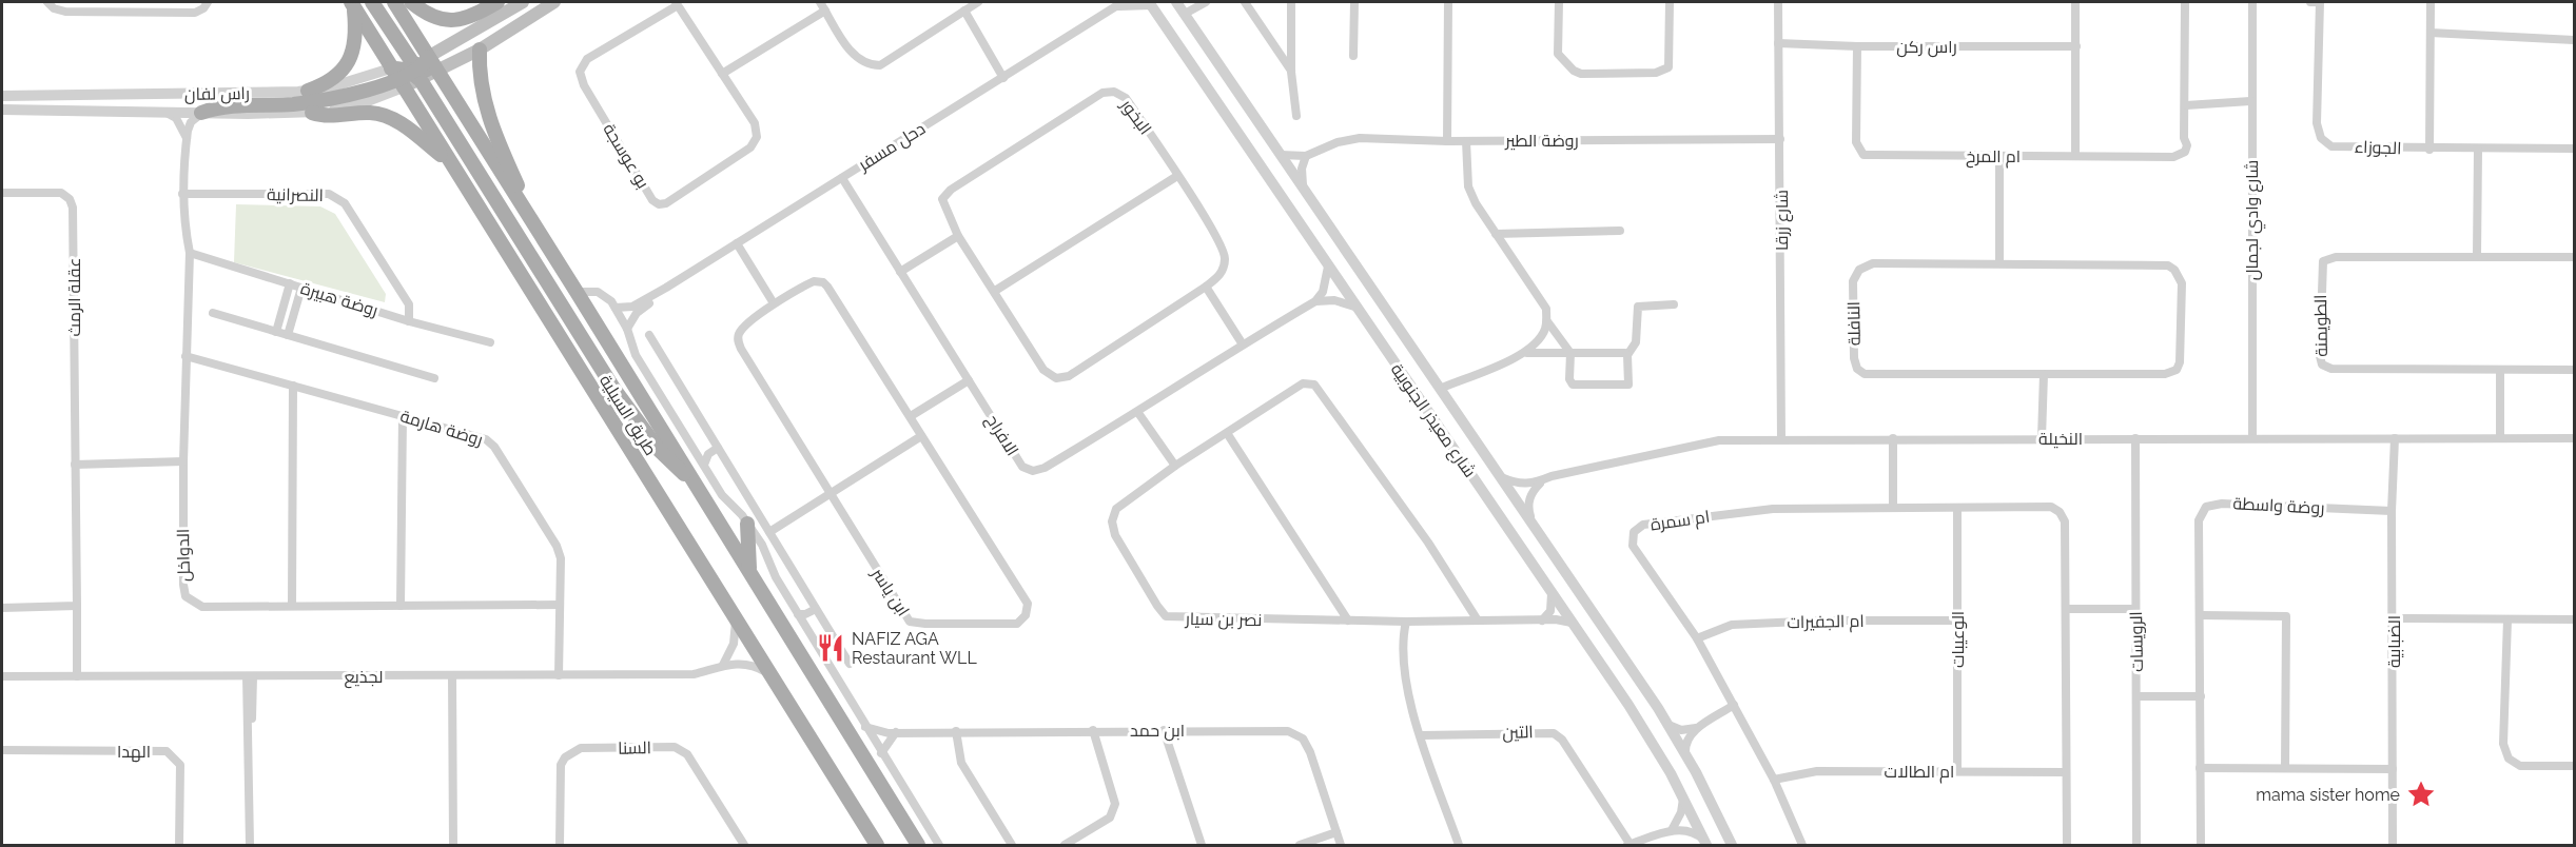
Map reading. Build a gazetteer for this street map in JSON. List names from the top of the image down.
{
  "streets": {
    "main road": ["طريق السيلية"],
    "street": [
      "راس ركن",
      "راس لفان",
      "البخور",
      "روضة الطير",
      "دحل مسفر",
      "الجوزاء",
      "بو عوسجة",
      "ام المرخ",
      "النصرانية",
      "شارع زرقا",
      "شارع وادي لجمال",
      "عقلة الرمث",
      "روضة هبيرة",
      "النافلة",
      "الطويمنة",
      "شارع معيذر الجنوبية",
      "روضة هارمة",
      "الافراح",
      "النخيلة",
      "روضة واسطة",
      "ام سمرة",
      "الدواخل",
      "ابن ياسر",
      "نصر بن سيار",
      "ام الجفيرات",
      "الوعيبات",
      "الرويسات",
      "الضبابية",
      "لجذيع",
      "ابن حمد",
      "التين",
      "السنا",
      "الهدا",
      "ام الطالات"
    ]
  },
  "crossings": [
    ["راس ركن", "ام المرخ"],
    ["راس ركن", "شارع زرقا"],
    ["راس لفان", "طريق السيلية"],
    ["راس لفان", "الدواخل"],
    ["روضة الطير", "شارع زرقا"],
    ["روضة الطير", "شارع معيذر الجنوبية"],
    ["دحل مسفر", "شارع معيذر الجنوبية"],
    ["دحل مسفر", "الافراح"],
    ["النصرانية", "روضة هبيرة"],
    ["النصرانية", "الدواخل"],
    ["شارع زرقا", "النخيلة"],
    ["شارع وادي لجمال", "النخيلة"],
    ["عقلة الرمث", "لجذيع"],
    ["روضة هبيرة", "الدواخل"],
    ["طريق السيلية", "لجذيع"],
    ["شارع معيذر الجنوبية", "النخيلة"],
    ["شارع معيذر الجنوبية", "نصر بن سيار"],
    ["روضة هارمة", "الدواخل"],
    ["روضة هارمة", "لجذيع"],
    ["النخيلة", "الرويسات"],
    ["النخيلة", "الضبابية"],
    ["روضة واسطة", "الضبابية"],
    ["ام سمرة", "ام الجفيرات"],
    ["ام سمرة", "الوعيبات"],
    ["ام سمرة", "ام الطالات"],
    ["ام الجفيرات", "الوعيبات"],
    ["الوعيبات", "ام الطالات"]
  ],
  "places": {
    "restaurant": ["NAFIZ AGA Restaurant WLL"],
    "place": ["mama sister home"]
  }
}
